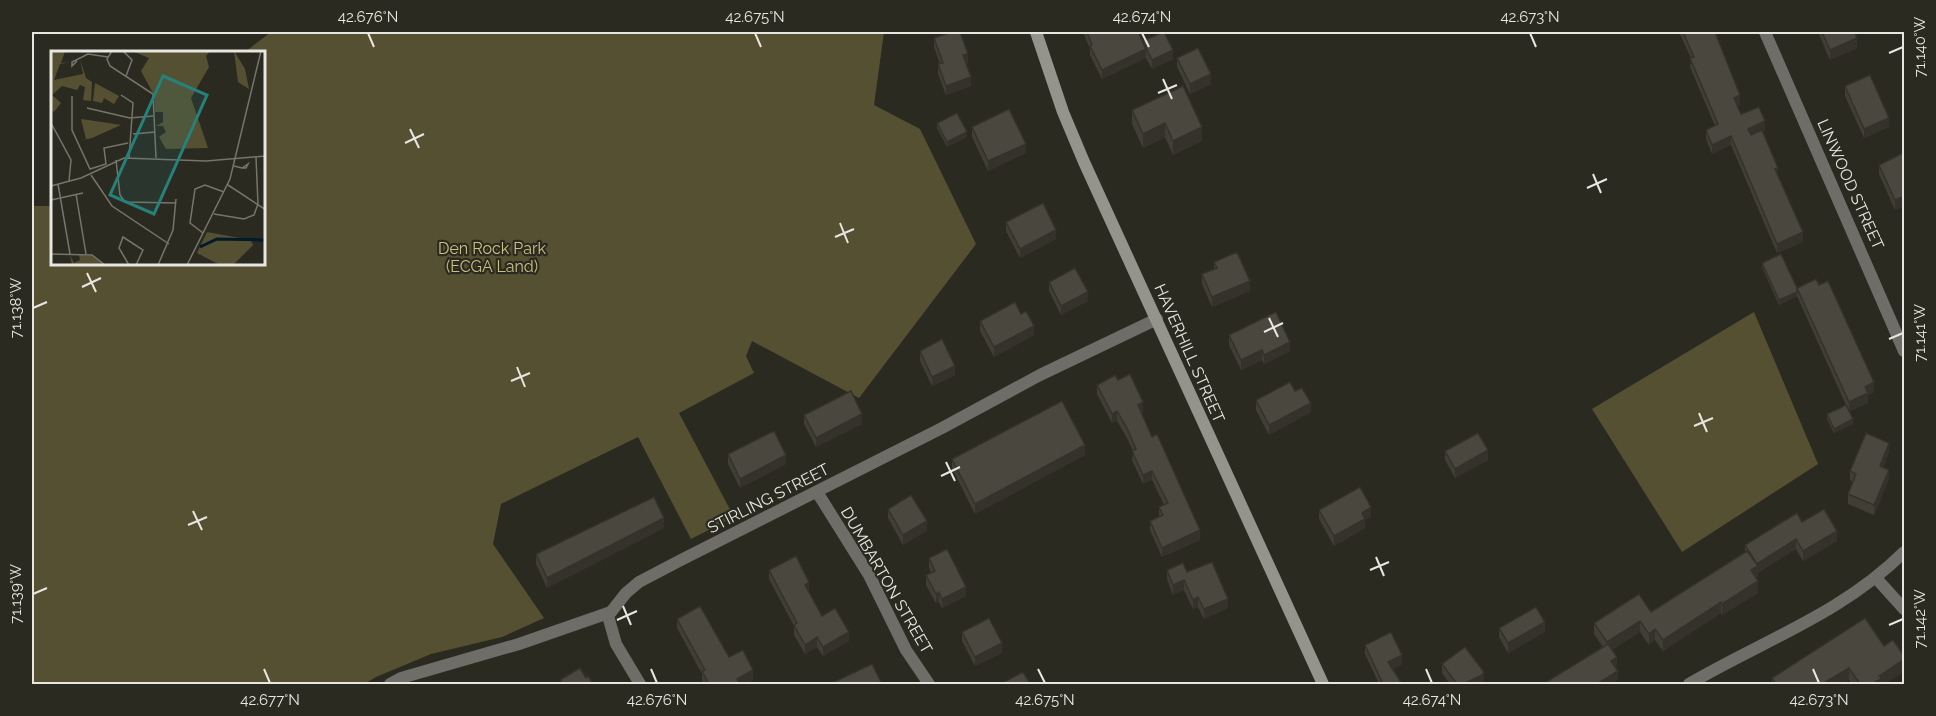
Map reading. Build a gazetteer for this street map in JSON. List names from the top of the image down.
{
  "streets": {
    "main road": ["HAVERHILL STREET"],
    "street": ["LINWOOD STREET", "STIRLING STREET", "DUMBARTON STREET"]
  },
  "crossings": [
    ["HAVERHILL STREET", "STIRLING STREET"],
    ["STIRLING STREET", "DUMBARTON STREET"]
  ],
  "parks": ["Den Rock Park (ECGA Land)"],
  "coordinates": [
    "42.676°N",
    "42.675°N",
    "42.674°N",
    "42.673°N",
    "71.140°W",
    "71.138°W",
    "71.141°W",
    "71.139°W",
    "71.142°W",
    "42.677°N"
  ]
}
